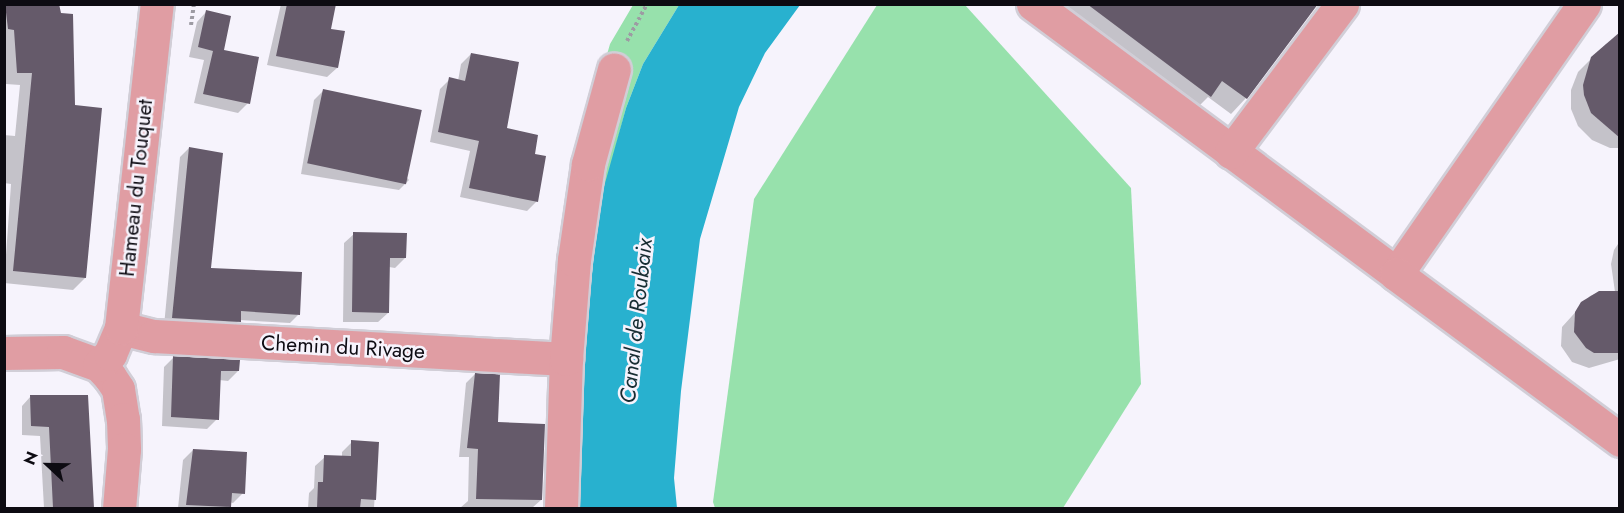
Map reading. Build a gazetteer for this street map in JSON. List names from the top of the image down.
{
  "streets": {
    "street": ["Hameau du Touquet", "Chemin du Rivage"]
  },
  "crossings": [
    ["Hameau du Touquet", "Chemin du Rivage"]
  ],
  "water": ["Canal de Roubaix"],
  "north": "left"
}
